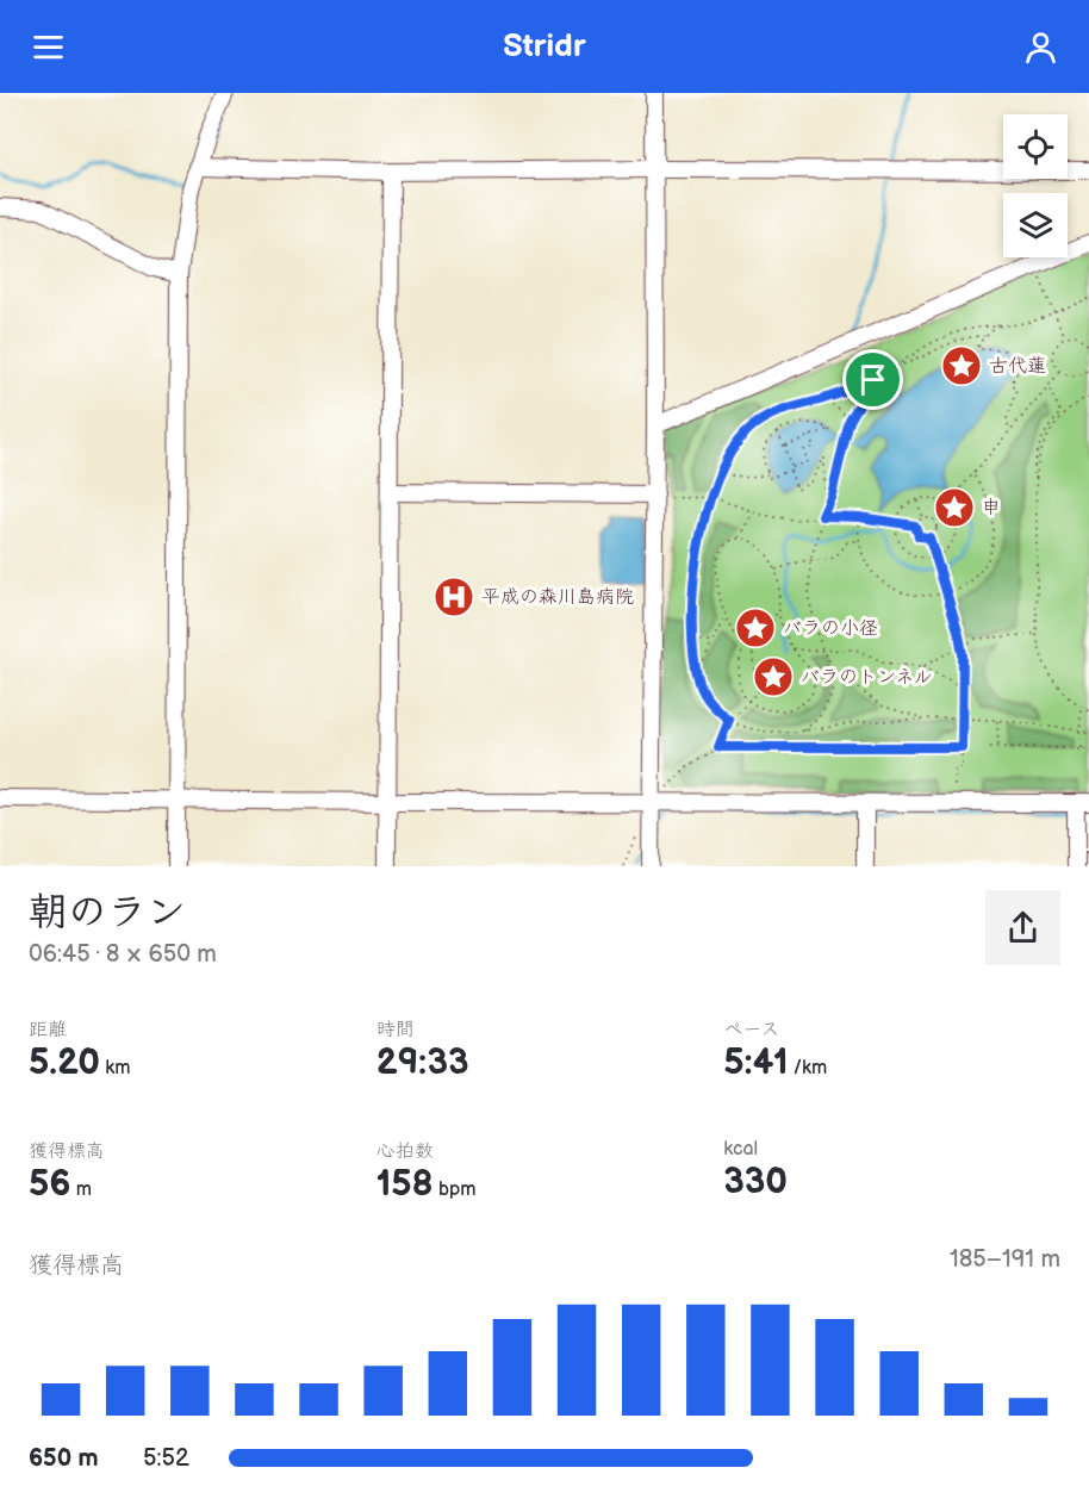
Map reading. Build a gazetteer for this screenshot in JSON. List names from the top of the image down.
{
  "places": {
    "place": [
      "古代蓮",
      "申",
      "バラの小径",
      "バラのトンネル"
    ],
    "hospital": ["平成の森川島病院"]
  },
  "page": {
    "header": "Stridr",
    "heading": ["朝のラン", "06:45 · 8 × 650 m"],
    "stats": [
      ["距離", "5.20 km"],
      ["時間", "29:33"],
      ["ペース", "5:41 /km"],
      ["獲得標高", "56 m"],
      ["心拍数", "158 bpm"],
      ["kcal", "330"]
    ],
    "chart": ["獲得標高", "185–191 m"],
    "list": [
      {
        "name": "650 m",
        "note": "5:52"
      }
    ]
  }
}
